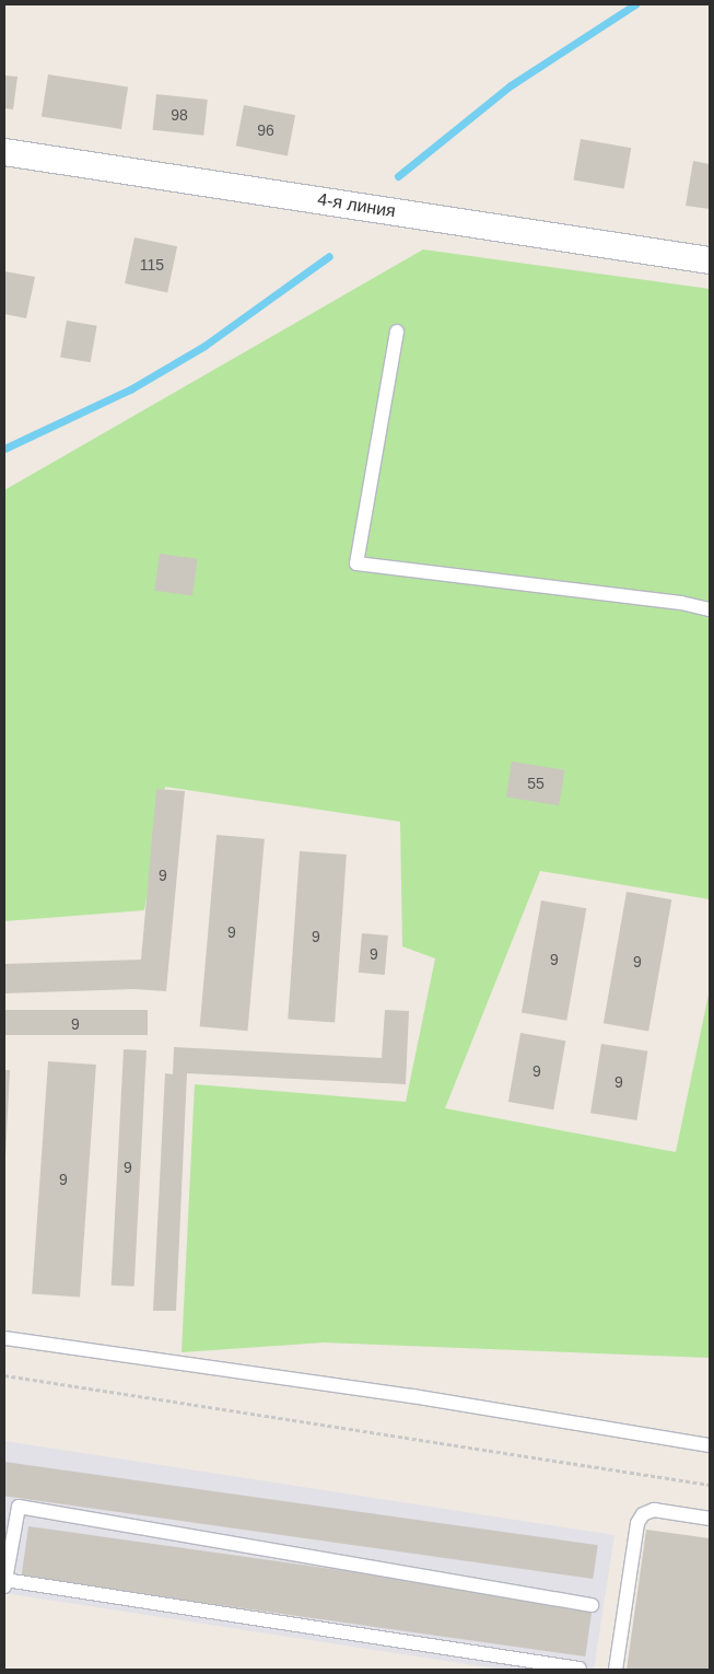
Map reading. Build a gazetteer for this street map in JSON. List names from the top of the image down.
{
  "streets": {
    "street": ["4-я линия"]
  },
  "house_numbers": [
    "98",
    "96",
    "115",
    "55",
    "9",
    "9",
    "9",
    "9",
    "9",
    "9",
    "9",
    "9",
    "9",
    "9",
    "9"
  ]
}
